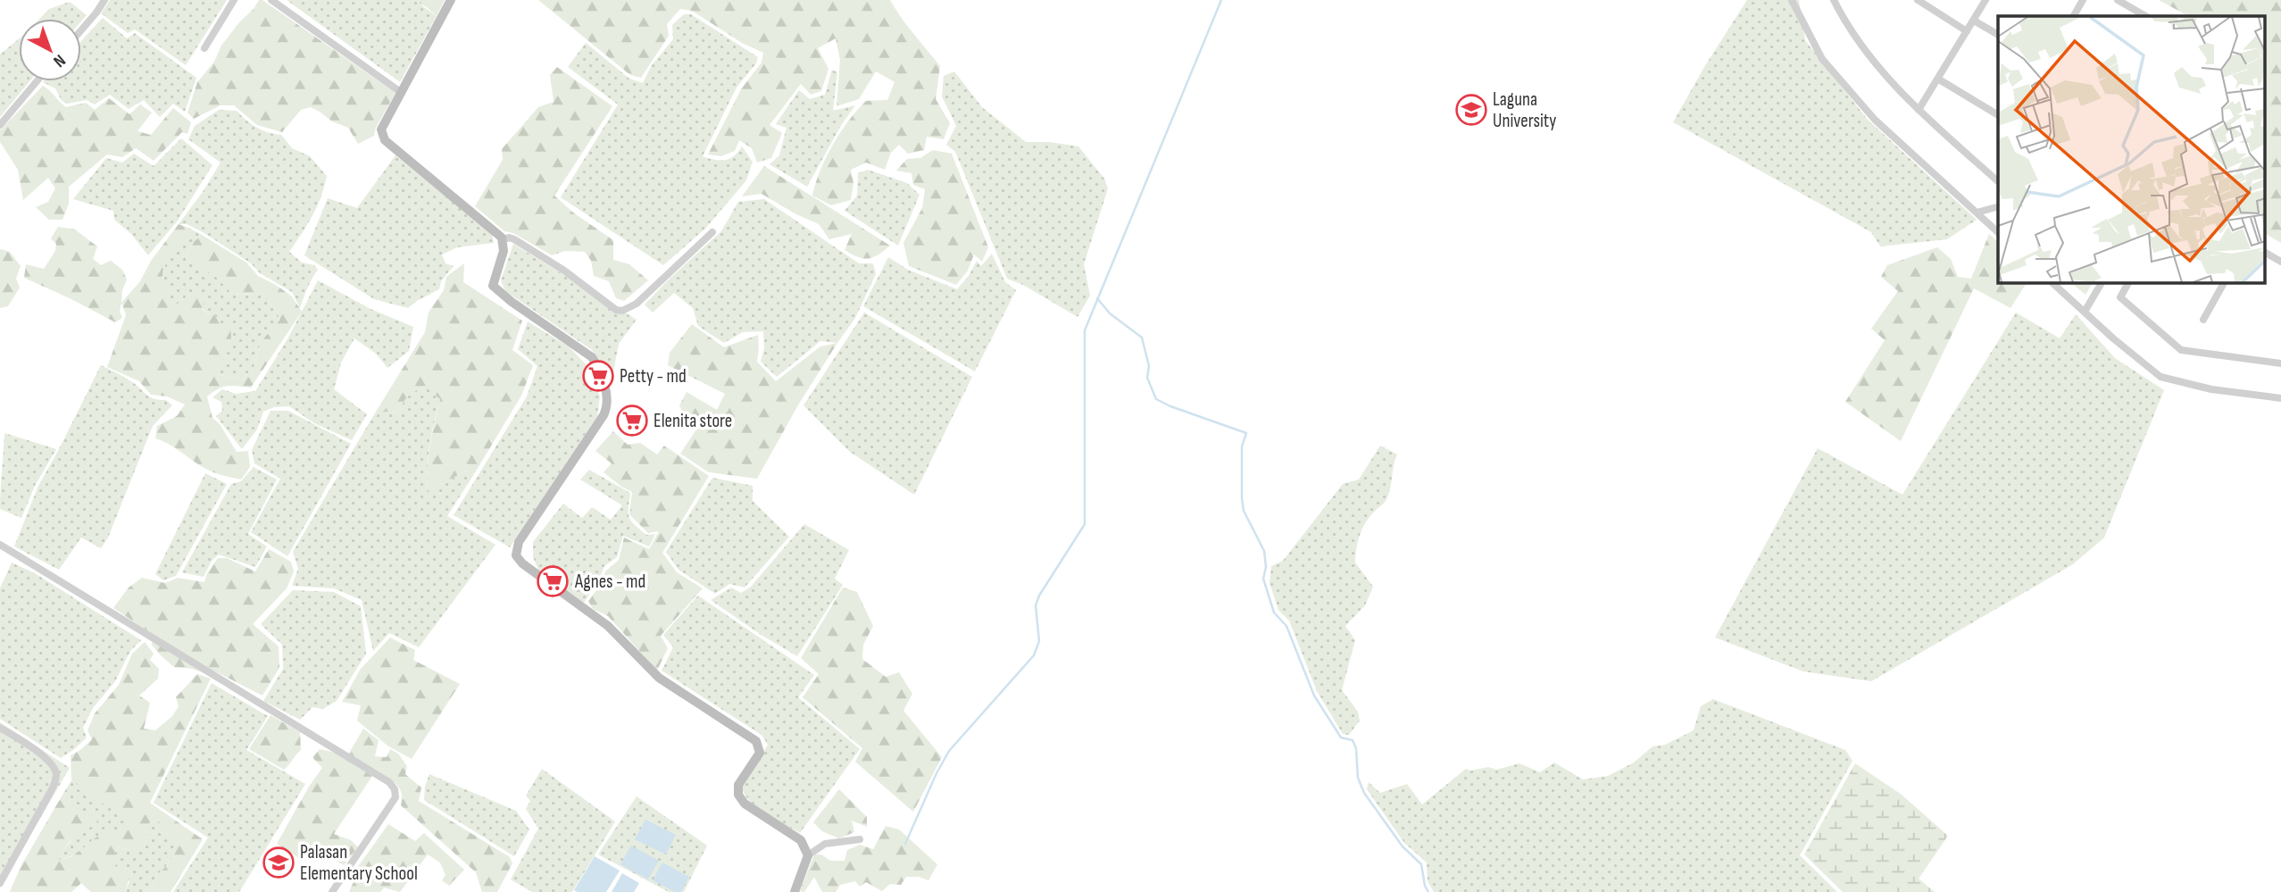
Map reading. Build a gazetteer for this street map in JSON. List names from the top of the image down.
{
  "places": {
    "school or university": ["Laguna University", "Palasan Elementary School"],
    "supermarket": ["Petty - md", "Elenita store", "Agnes - md"]
  },
  "north": "bottom right"
}
